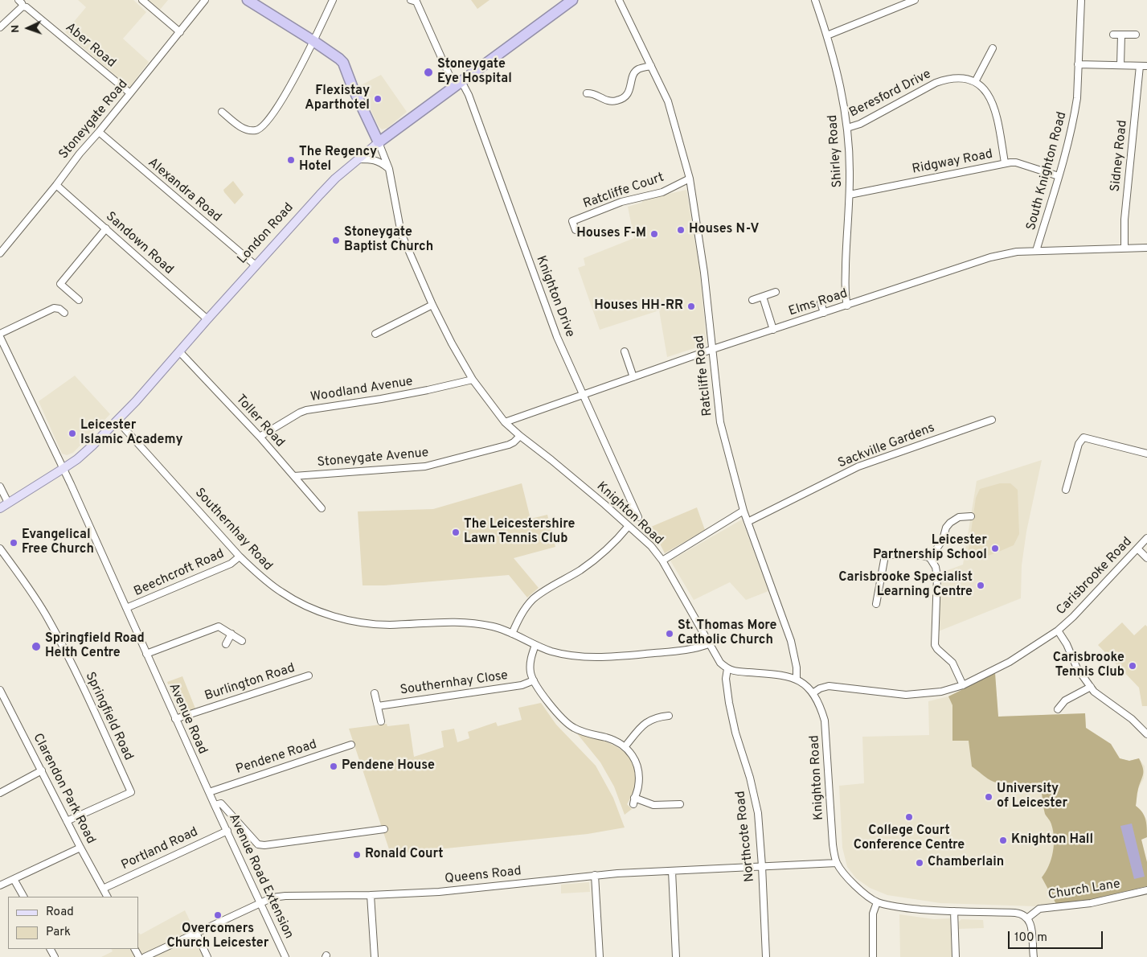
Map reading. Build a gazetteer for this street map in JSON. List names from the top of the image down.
{
  "streets": {
    "highway": ["London Road"],
    "street": [
      "Aber Road",
      "Beresford Drive",
      "Stoneygate Road",
      "Shirley Road",
      "Sidney Road",
      "Ridgway Road",
      "South Knighton Road",
      "Alexandra Road",
      "Ratcliffe Court",
      "Sandown Road",
      "Knighton Drive",
      "Elms Road",
      "Ratcliffe Road",
      "Woodland Avenue",
      "Toller Road",
      "Sackville Gardens",
      "Stoneygate Avenue",
      "Knighton Road",
      "Southernhay Road",
      "Beechcroft Road",
      "Carisbrooke Road",
      "Burlington Road",
      "Southernhay Close",
      "Springfield Road",
      "Avenue Road",
      "Pendene Road",
      "Clarendon Park Road",
      "Northcote Road",
      "Portland Road",
      "Queens Road",
      "Avenue Road Extension",
      "Church Lane"
    ]
  },
  "crossings": [
    ["Aber Road", "Stoneygate Road"],
    ["Beresford Drive", "Shirley Road"],
    ["Stoneygate Road", "Alexandra Road"],
    ["Stoneygate Road", "Sandown Road"],
    ["Shirley Road", "Ridgway Road"],
    ["Shirley Road", "Elms Road"],
    ["Sidney Road", "Elms Road"],
    ["Ridgway Road", "South Knighton Road"],
    ["South Knighton Road", "Elms Road"],
    ["Alexandra Road", "London Road"],
    ["Ratcliffe Court", "Ratcliffe Road"],
    ["London Road", "Sandown Road"],
    ["London Road", "Knighton Drive"],
    ["London Road", "Toller Road"],
    ["London Road", "Knighton Road"],
    ["London Road", "Southernhay Road"],
    ["London Road", "Avenue Road"],
    ["Knighton Drive", "Elms Road"],
    ["Elms Road", "Ratcliffe Road"],
    ["Elms Road", "Knighton Road"],
    ["Ratcliffe Road", "Sackville Gardens"],
    ["Ratcliffe Road", "Knighton Road"],
    ["Woodland Avenue", "Toller Road"],
    ["Woodland Avenue", "Knighton Road"],
    ["Toller Road", "Stoneygate Avenue"],
    ["Stoneygate Avenue", "Knighton Road"],
    ["Knighton Road", "Southernhay Road"],
    ["Knighton Road", "Carisbrooke Road"],
    ["Knighton Road", "Northcote Road"],
    ["Knighton Road", "Queens Road"],
    ["Knighton Road", "Church Lane"],
    ["Southernhay Road", "Beechcroft Road"],
    ["Beechcroft Road", "Avenue Road"],
    ["Burlington Road", "Avenue Road"],
    ["Springfield Road", "Clarendon Park Road"],
    ["Avenue Road", "Pendene Road"],
    ["Avenue Road", "Avenue Road Extension"],
    ["Clarendon Park Road", "Portland Road"],
    ["Northcote Road", "Queens Road"],
    ["Portland Road", "Avenue Road Extension"],
    ["Queens Road", "Avenue Road Extension"]
  ],
  "places": [
    "Stoneygate Eye Hospital",
    "Flexistay Aparthotel",
    "The Regency Hotel",
    "Houses N-V",
    "Houses F-M",
    "Stoneygate Baptist Church",
    "Houses HH-RR",
    "Leicester Islamic Academy",
    "The Leicestershire Lawn Tennis Club",
    "Evangelical Free Church",
    "Leicester Partnership School",
    "Carisbrooke Specialist Learning Centre",
    "St. Thomas More Catholic Church",
    "Springfield Road Helth Centre",
    "Carisbrooke Tennis Club",
    "Pendene House",
    "University of Leicester",
    "College Court Conference Centre",
    "Knighton Hall",
    "Ronald Court",
    "Chamberlain",
    "Overcomers Church Leicester"
  ],
  "legend": ["Road", "Park"],
  "scale_bar": "100 m",
  "north": "left"
}
